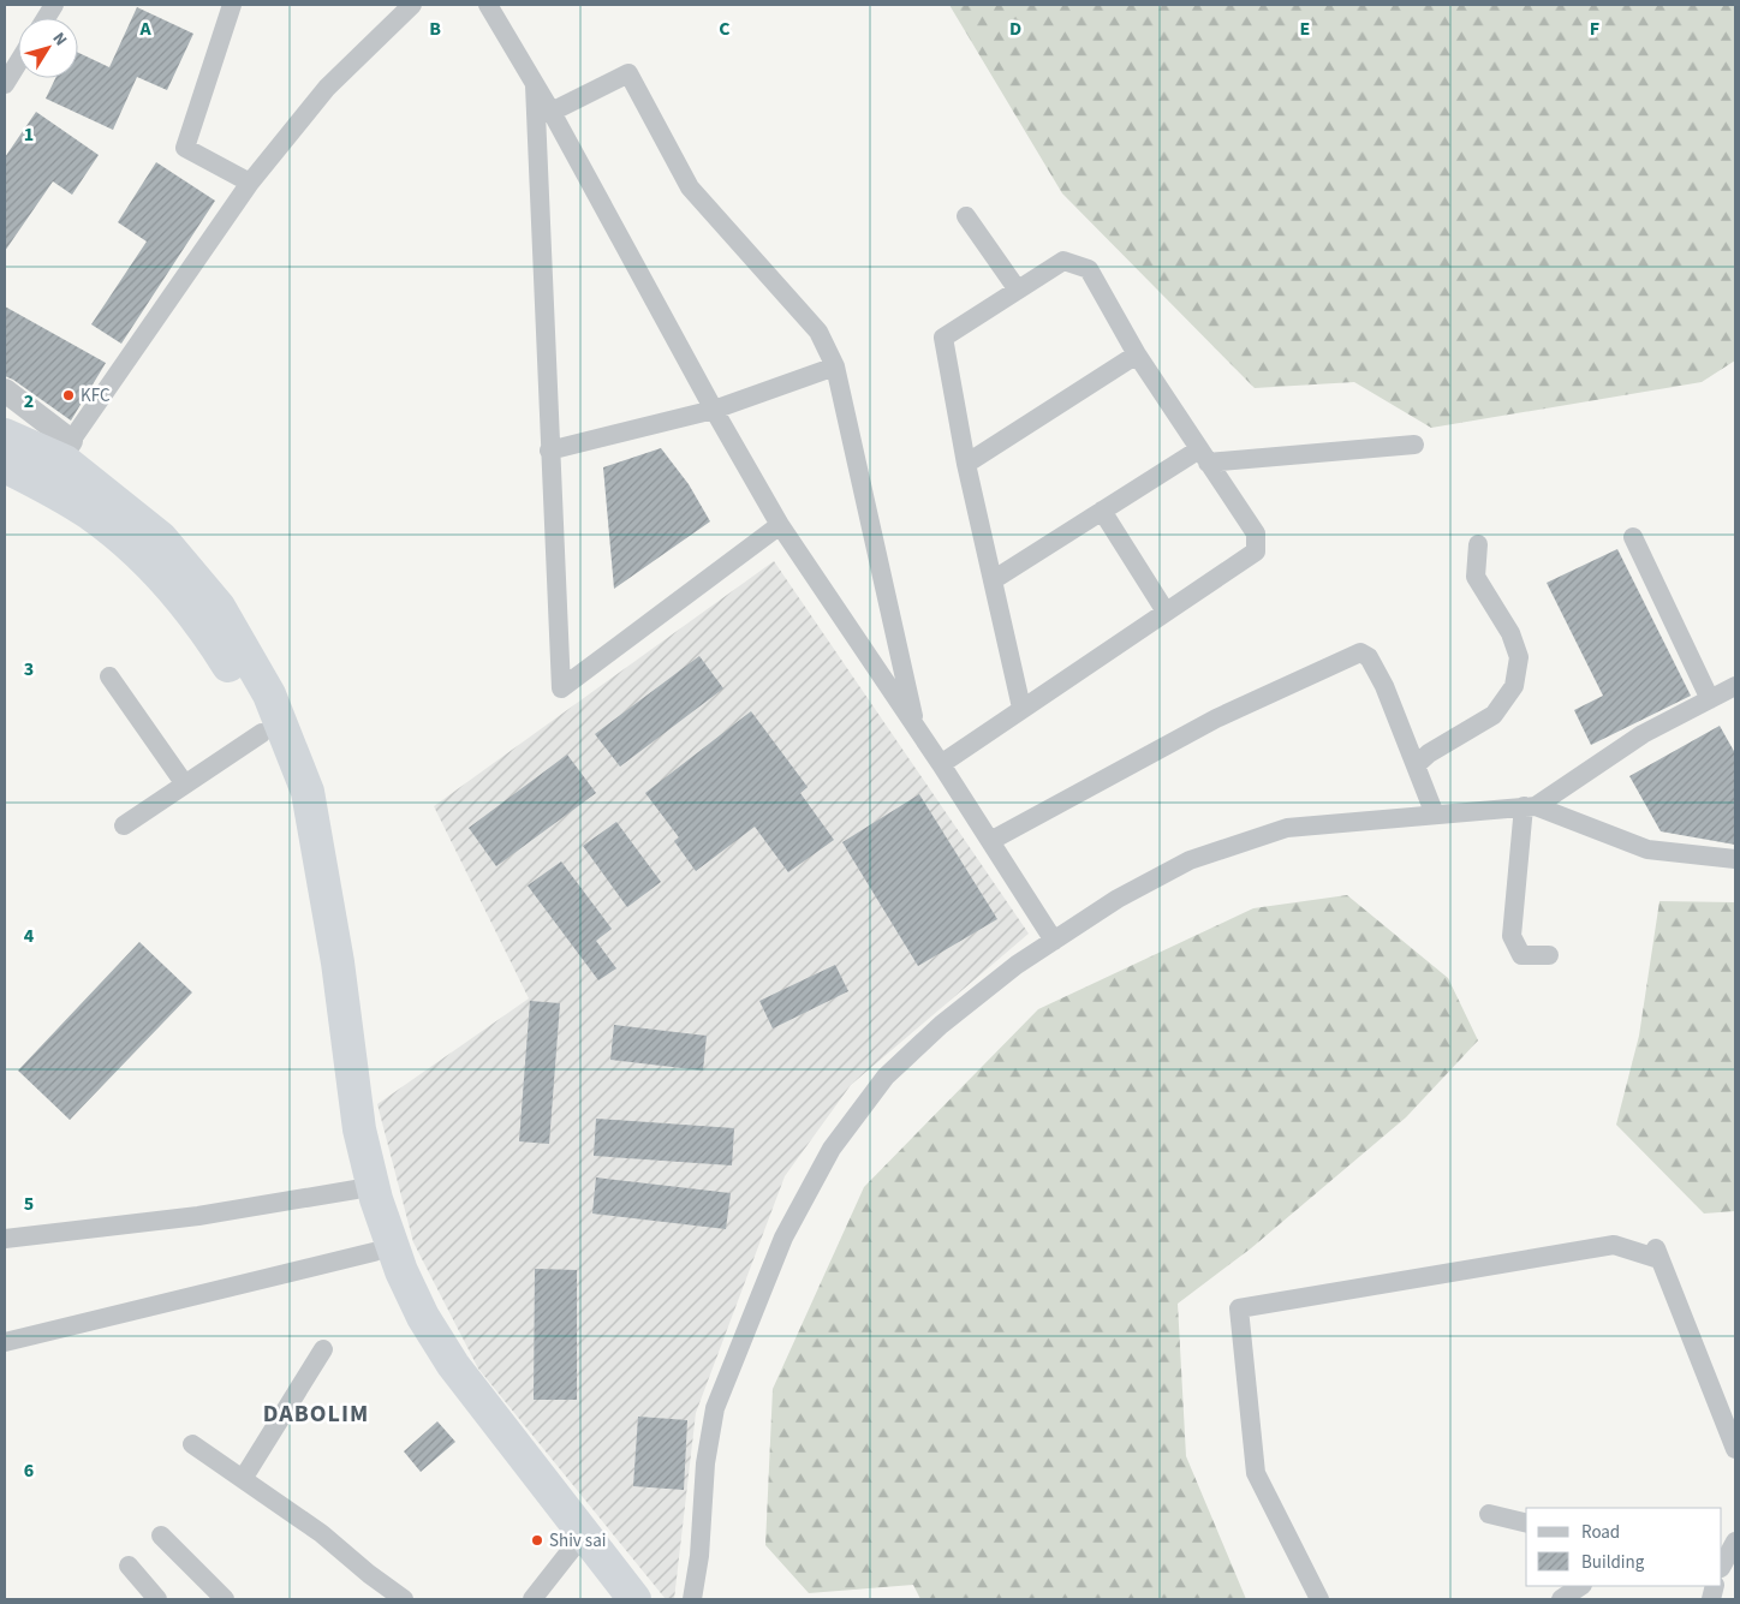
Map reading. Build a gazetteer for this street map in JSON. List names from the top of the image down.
{
  "districts": ["DABOLIM"],
  "places": ["KFC", "Shiv sai"],
  "legend": ["Road", "Building"],
  "north": "top right",
  "grid": {
    "columns": [
      "A",
      "B",
      "C",
      "D",
      "E",
      "F"
    ],
    "rows": [
      "1",
      "2",
      "3",
      "4",
      "5",
      "6"
    ]
  }
}
